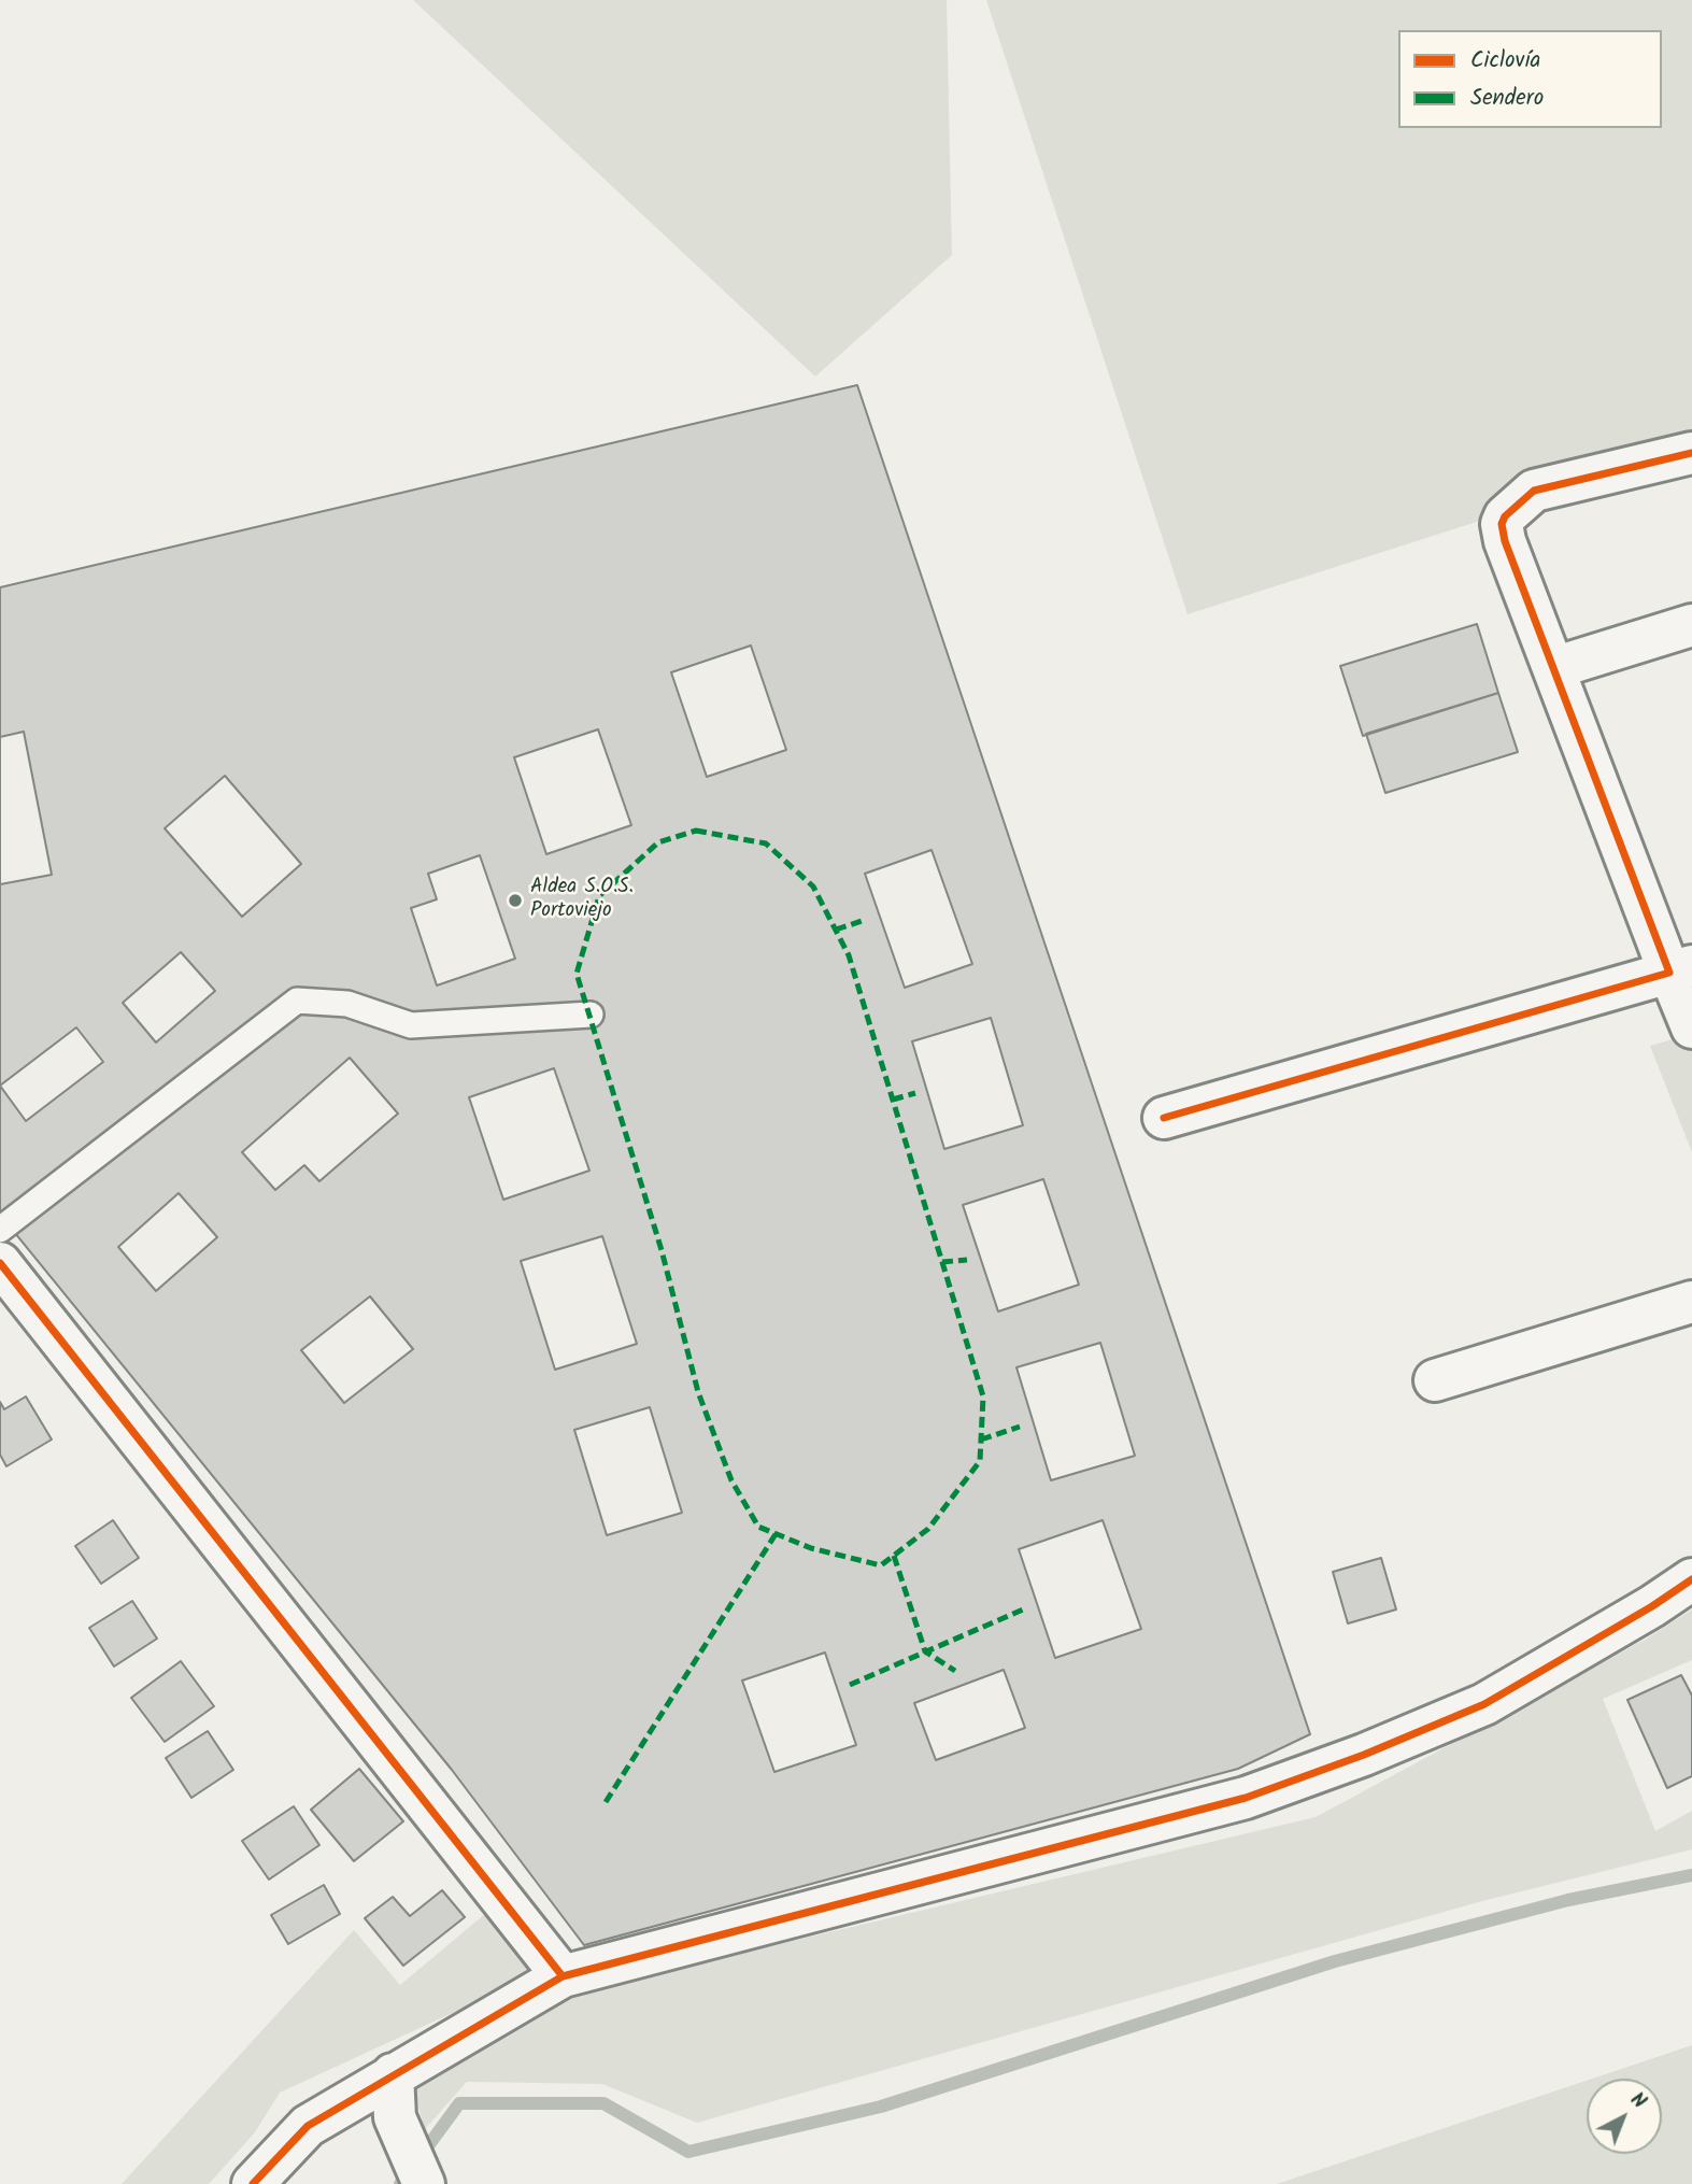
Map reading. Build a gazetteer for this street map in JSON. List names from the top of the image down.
{
  "places": ["Aldea S.O.S. Portoviejo"],
  "legend": ["Ciclovía", "Sendero"],
  "north": "top right"
}
